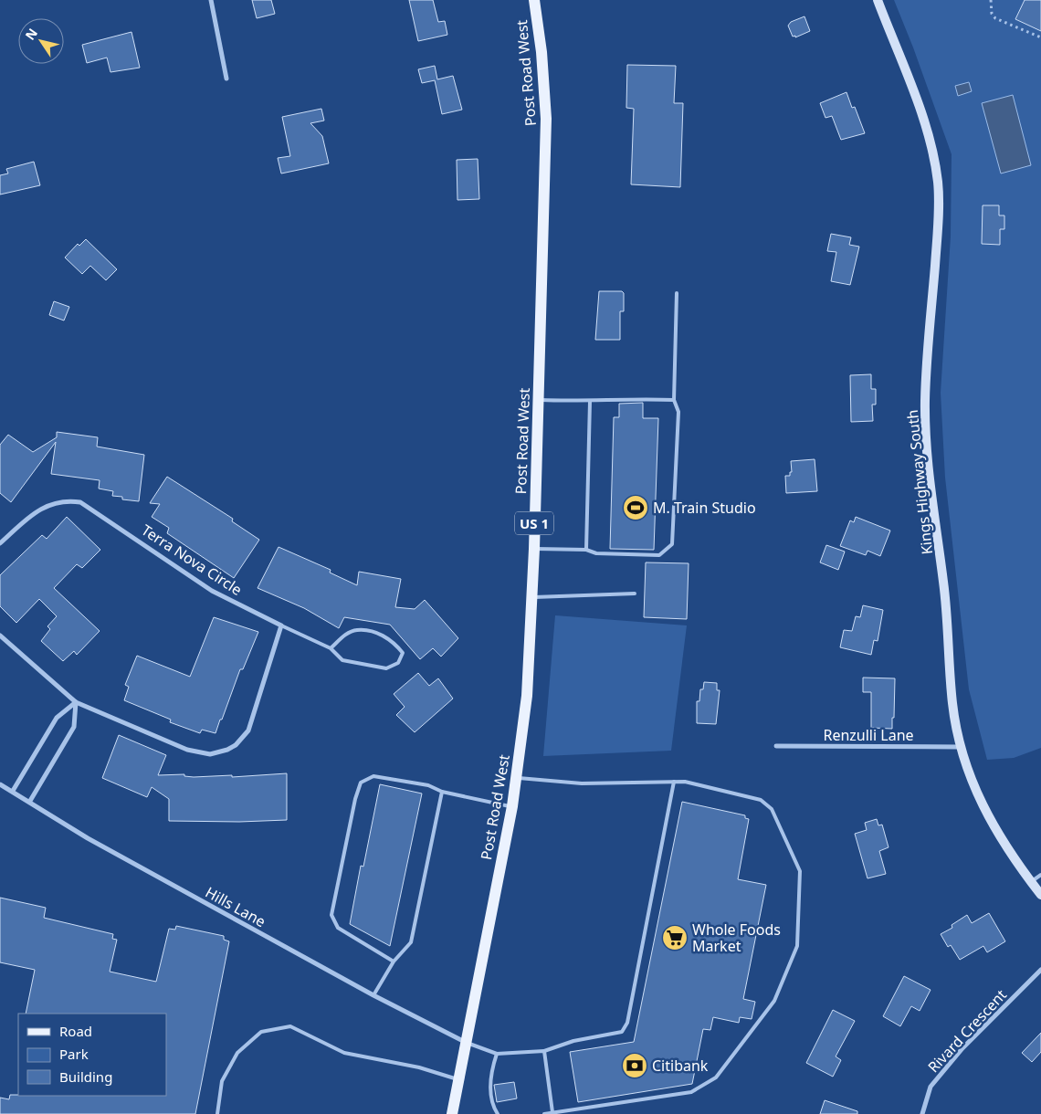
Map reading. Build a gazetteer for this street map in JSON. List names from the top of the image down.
{
  "streets": {
    "main road": ["Post Road West", "US 1"],
    "street": [
      "Kings Highway South",
      "Terra Nova Circle",
      "Renzulli Lane",
      "Hills Lane",
      "Rivard Crescent"
    ]
  },
  "crossings": [
    ["Post Road West", "US 1"],
    ["Post Road West", "Hills Lane"],
    ["Kings Highway South", "Renzulli Lane"],
    ["US 1", "Hills Lane"]
  ],
  "places": {
    "sports": ["M. Train Studio"],
    "supermarket": ["Whole Foods Market"],
    "bank": ["Citibank"]
  },
  "legend": ["Road", "Park", "Building"],
  "north": "top left"
}
